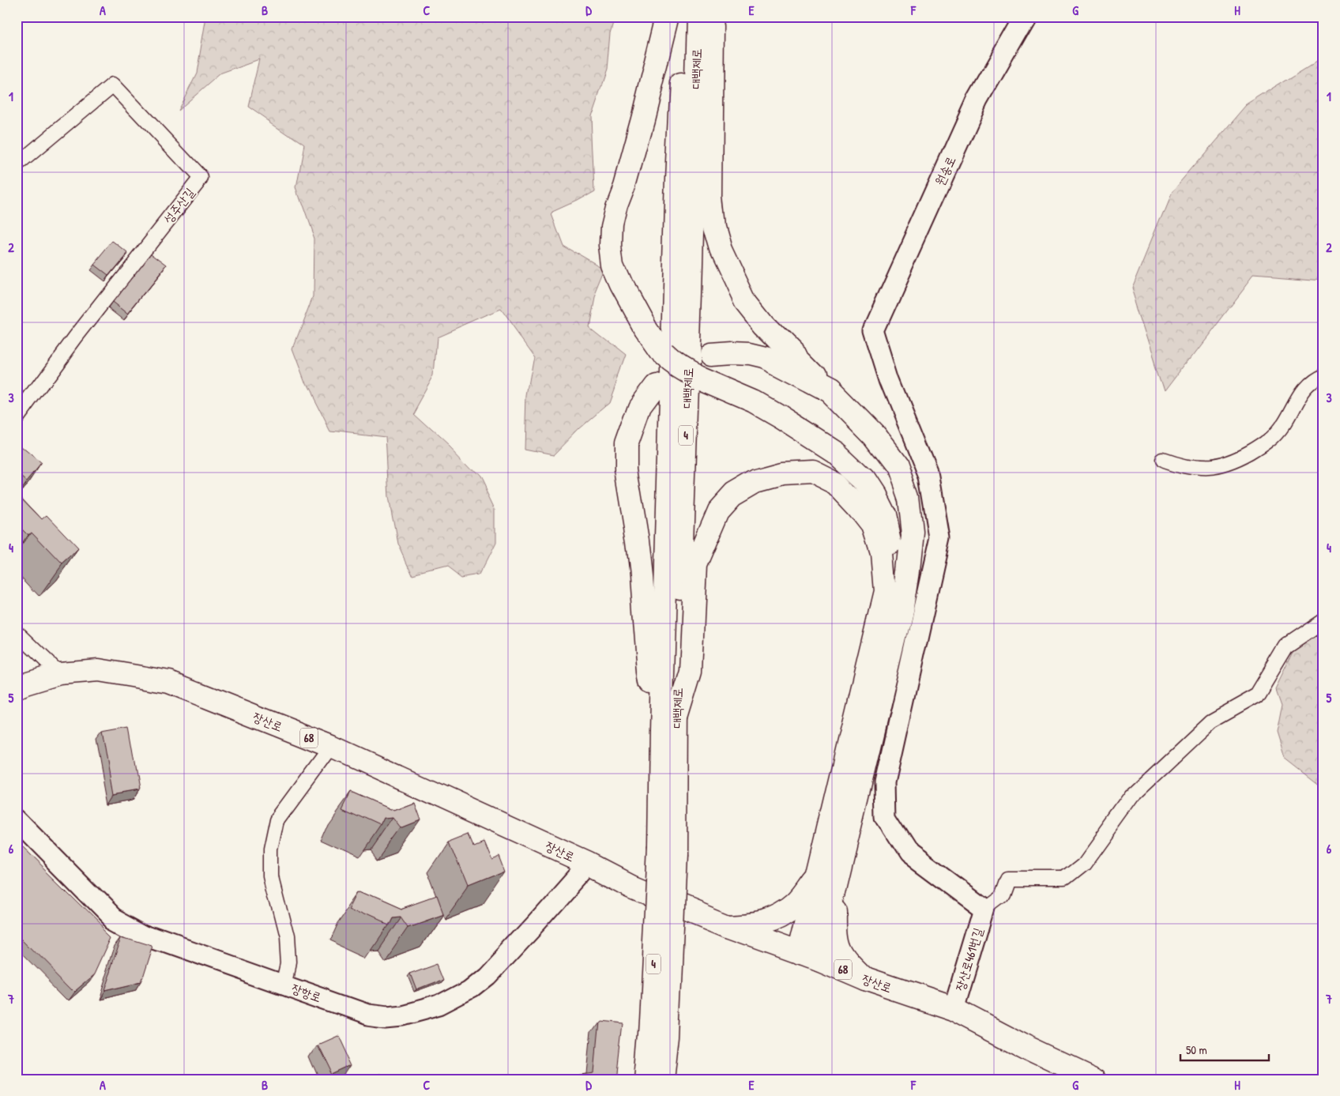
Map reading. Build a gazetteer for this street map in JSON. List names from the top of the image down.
{
  "streets": {
    "main road": [
      "대백제로",
      "4",
      "장산로",
      "68"
    ],
    "street": [
      "원송로",
      "성주산길",
      "장산로461번길",
      "장항로"
    ]
  },
  "crossings": [
    ["대백제로", "4"],
    ["원송로", "장산로461번길"],
    ["장산로", "장산로461번길"],
    ["장산로", "장항로"]
  ],
  "scale_bar": "50 m",
  "grid": {
    "columns": [
      "A",
      "B",
      "C",
      "D",
      "E",
      "F",
      "G",
      "H"
    ],
    "rows": [
      "1",
      "2",
      "3",
      "4",
      "5",
      "6",
      "7"
    ]
  }
}
